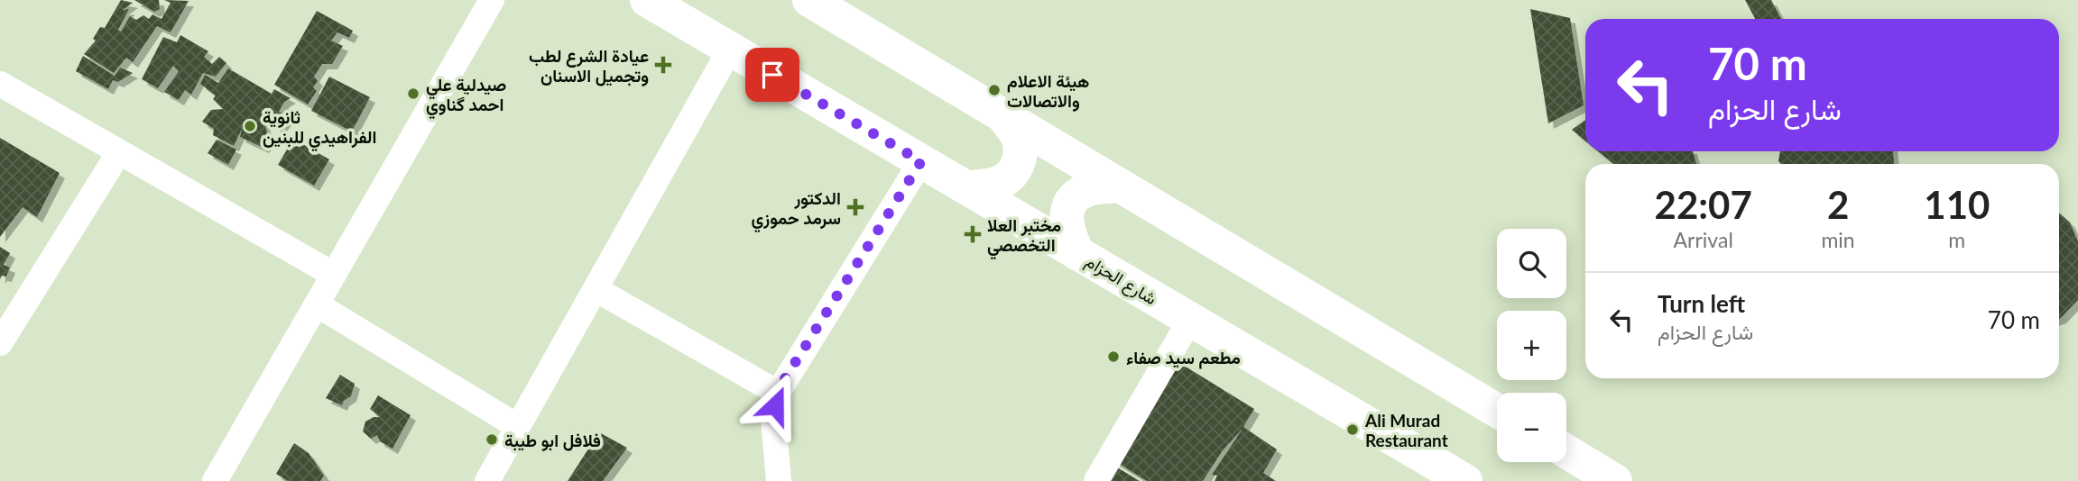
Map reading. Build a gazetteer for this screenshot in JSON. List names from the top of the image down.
{
  "streets": {
    "main road": ["شارع الحزام"]
  },
  "places": {
    "health": ["عيادة الشرع لطب وتجميل الاسنان", "الدكتور سرمد حموزي", "مختبر العلا التخصصي"],
    "other": [
      "هيئة الاعلام والاتصالات",
      "صيدلية علي احمد گناوي",
      "ثانوية الفراهيدي للبنين",
      "مطعم سيد صفاء",
      "Ali Murad Restaurant",
      "فلافل ابو طيبة"
    ]
  },
  "page": {
    "turn": ["70 m", "شارع الحزام"],
    "eta": [
      "22:07",
      "Arrival",
      "2",
      "min",
      "110",
      "m"
    ],
    "map_buttons": ["+", "−"],
    "list": [
      {
        "name": "Turn left",
        "note": "شارع الحزام",
        "value": "70 m"
      }
    ]
  }
}
